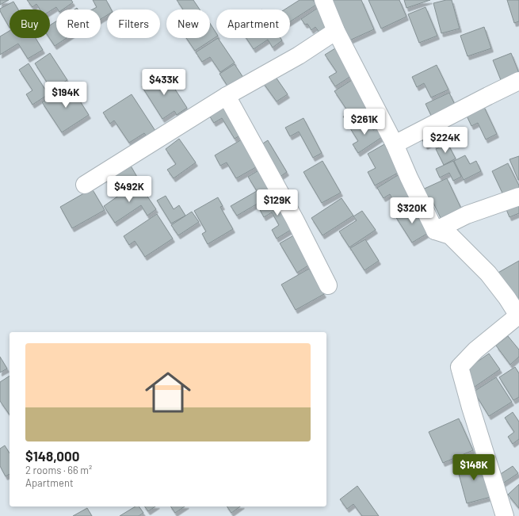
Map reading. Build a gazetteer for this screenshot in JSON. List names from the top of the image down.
{
  "page": {
    "chip": [
      "Buy",
      "Rent",
      "Filters",
      "New",
      "Apartment"
    ],
    "price": [
      "$433K",
      "$194K",
      "$261K",
      "$224K",
      "$492K",
      "$129K",
      "$320K",
      "$148K"
    ],
    "list": [
      {
        "name": "$148,000",
        "note": "2 rooms · 66 m² · Apartment"
      }
    ]
  }
}
